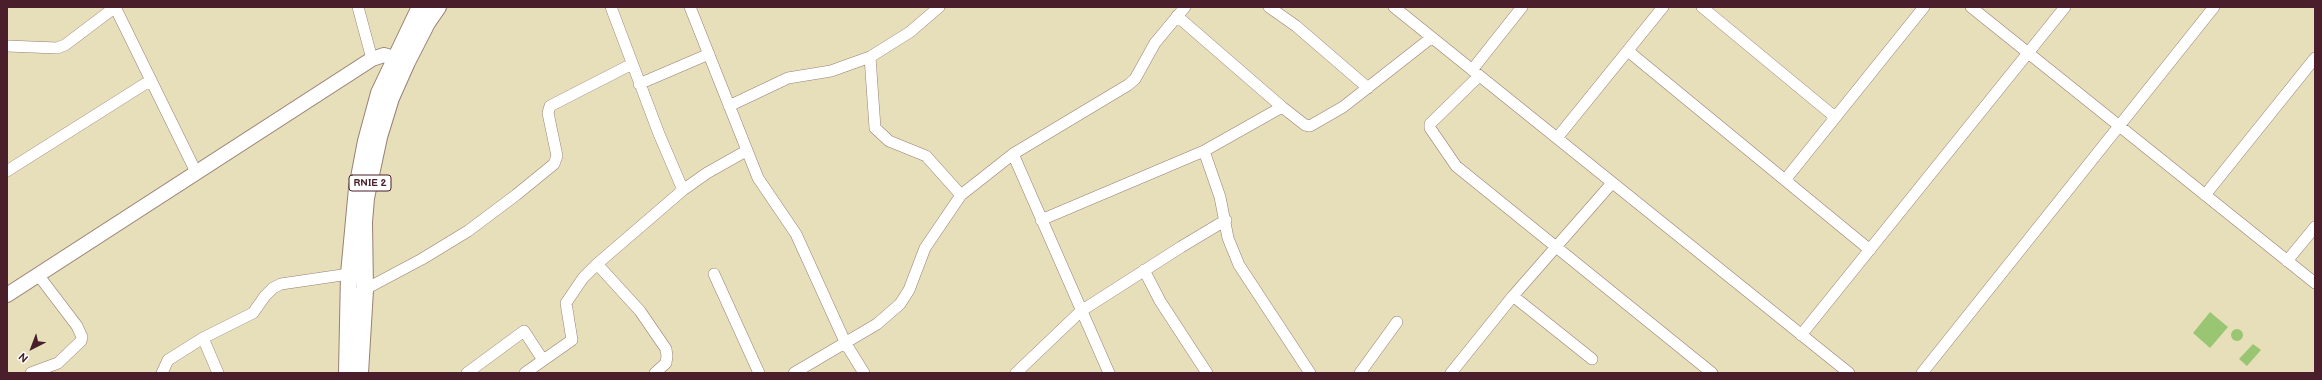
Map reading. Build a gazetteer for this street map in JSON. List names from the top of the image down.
{
  "streets": {
    "highway": ["RNIE 2"]
  },
  "north": "bottom left"
}
